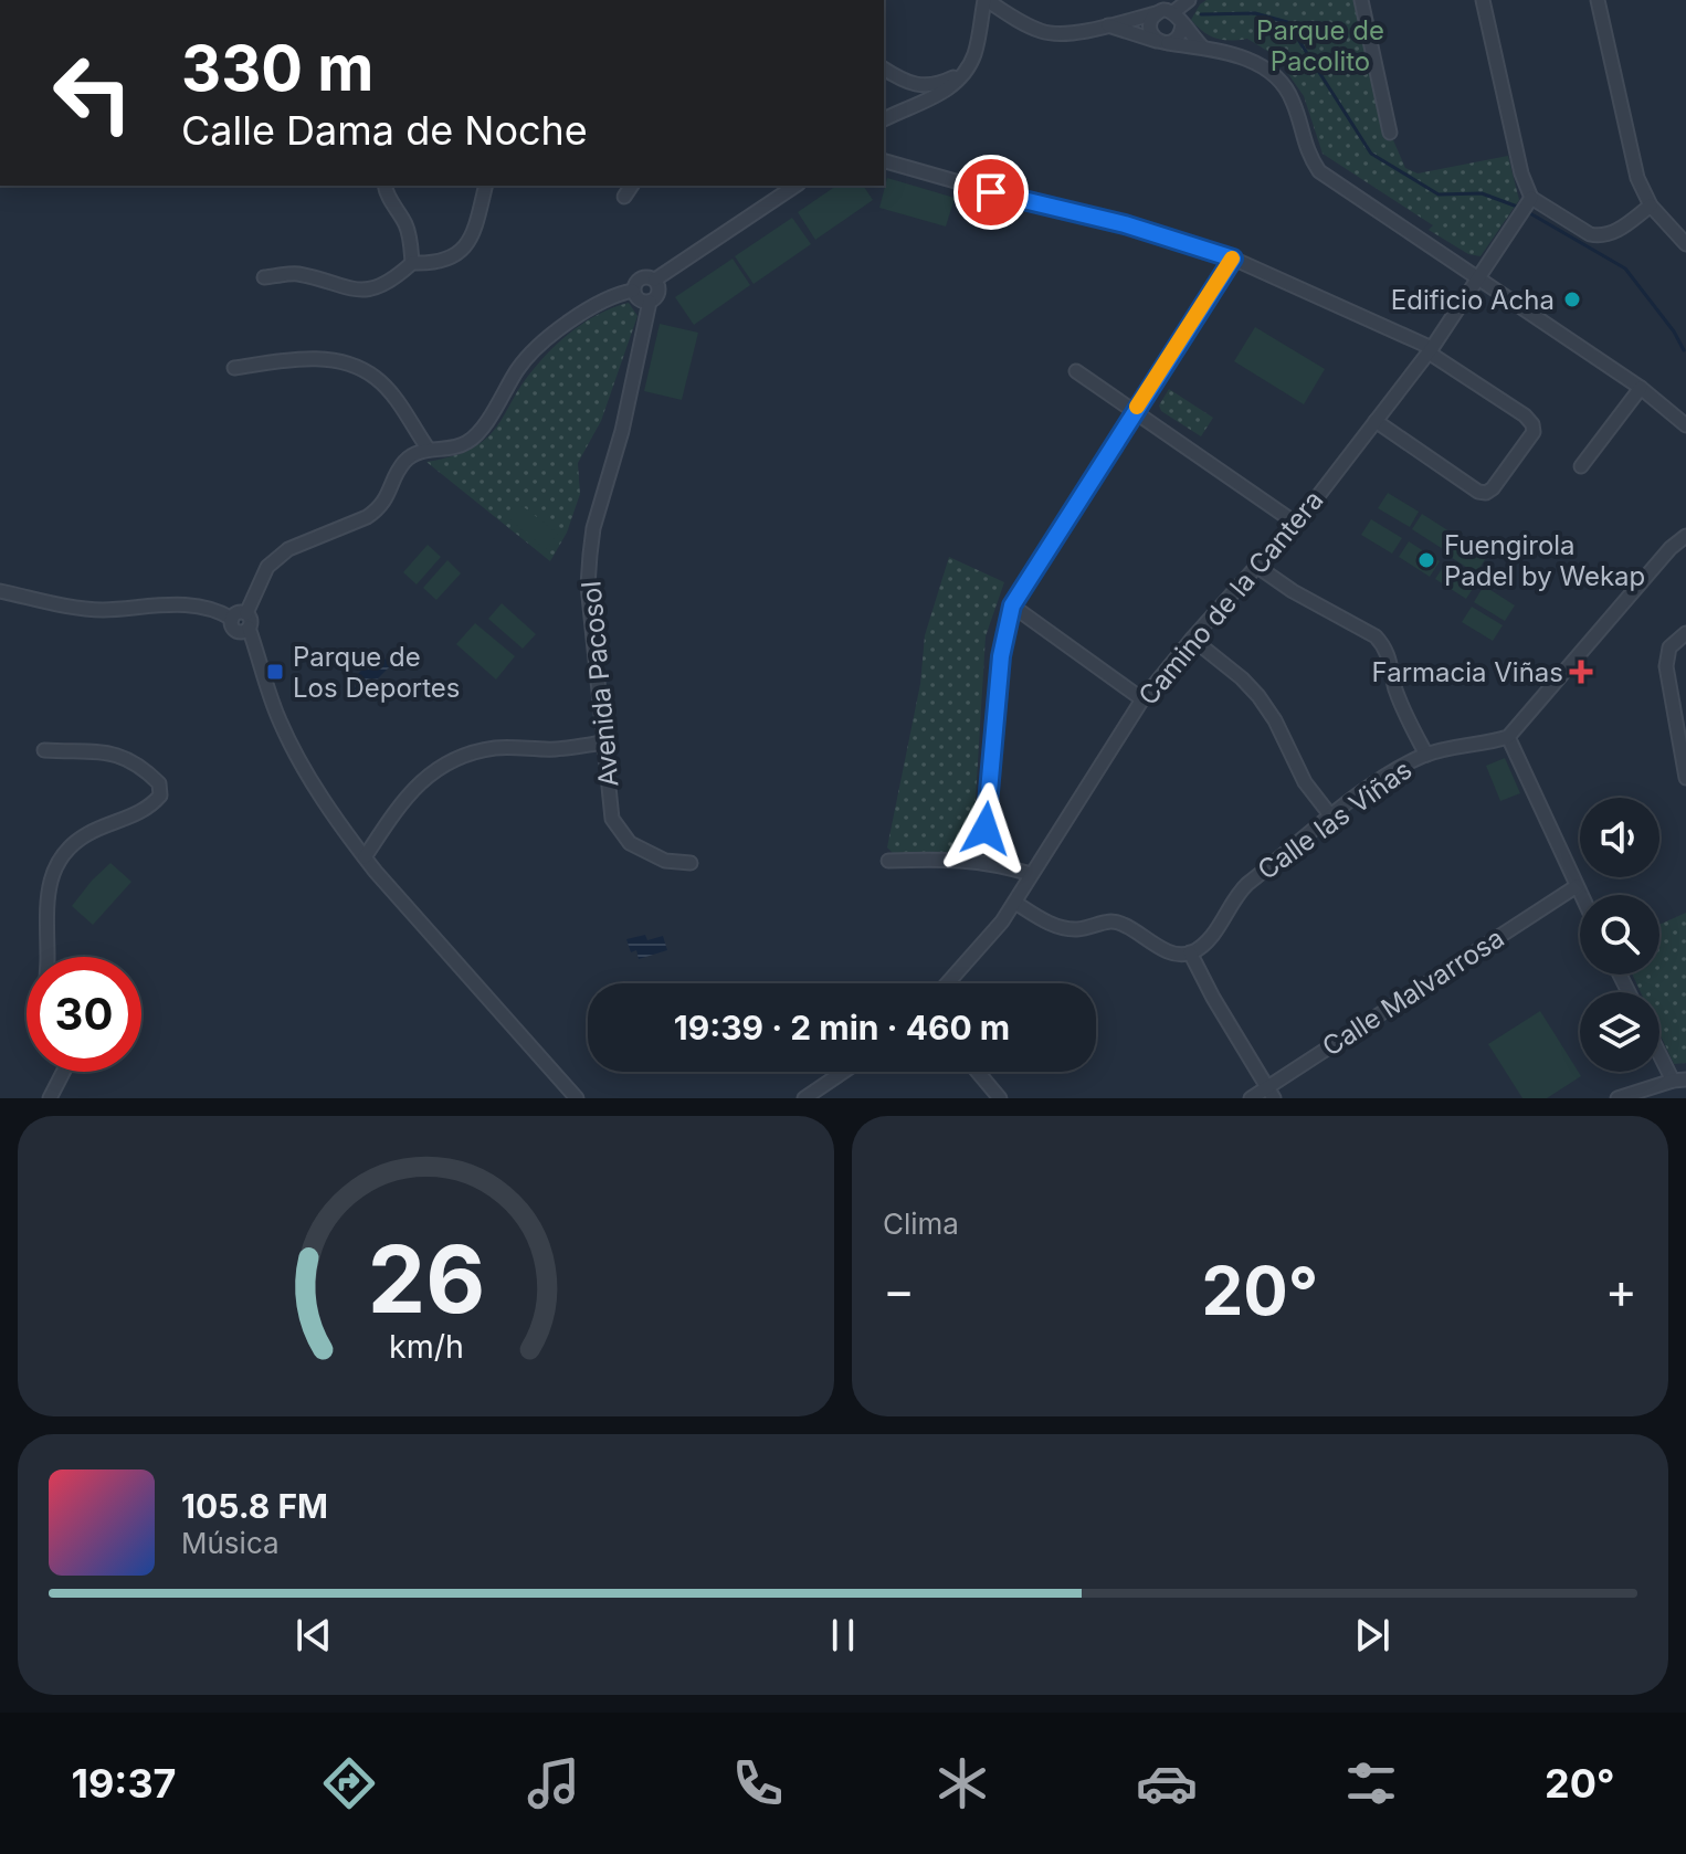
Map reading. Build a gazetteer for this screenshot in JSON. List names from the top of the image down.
{
  "streets": {
    "street": [
      "Camino de la Cantera",
      "Avenida Pacosol",
      "Calle las Viñas",
      "Calle Malvarrosa"
    ]
  },
  "parks": ["Parque de Pacolito"],
  "places": {
    "other": ["Edificio Acha", "Fuengirola Padel by Wekap"],
    "transit": ["Parque de Los Deportes"],
    "health": ["Farmacia Viñas"]
  },
  "page": {
    "turn": ["330 m", "Calle Dama de Noche"],
    "limit": "30",
    "trip": "19:39 · 2 min · 460 m",
    "tile": "Clima",
    "heat": ["−", "20°", "+"],
    "song": ["105.8 FM", "Música"],
    "tabs": ["19:37", "20°"],
    "gauge": ["26", "km/h"]
  }
}
